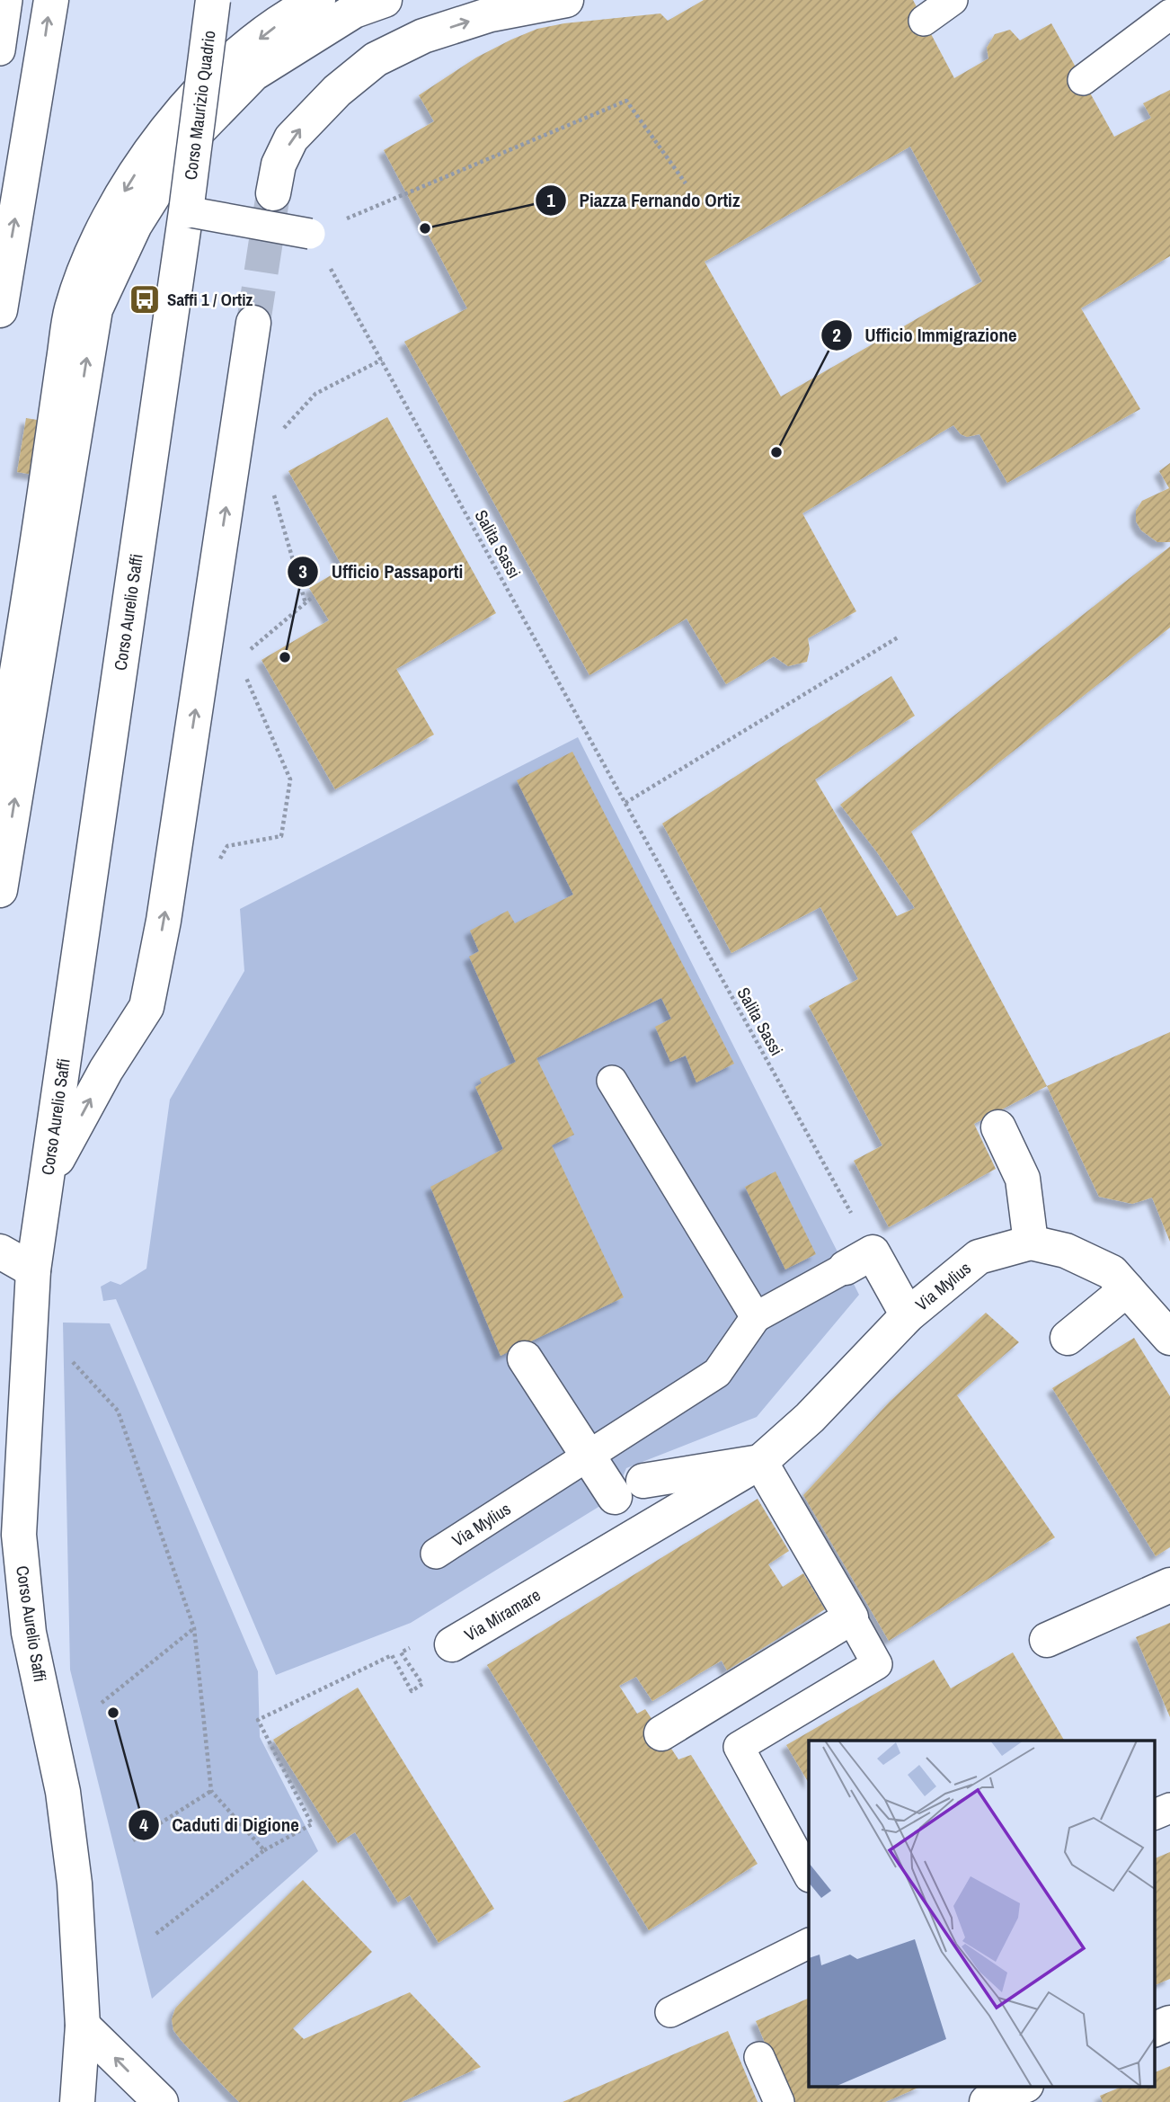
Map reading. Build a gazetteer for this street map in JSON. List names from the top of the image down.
{
  "streets": {
    "main road": [
      "Corso Maurizio Quadrio",
      "Corso Aurelio Saffi",
      "Via Mylius",
      "Via Miramare"
    ],
    "path": ["Salita Sassi"]
  },
  "crossings": [
    ["Corso Maurizio Quadrio", "Corso Aurelio Saffi"],
    ["Salita Sassi", "Via Mylius"],
    ["Via Mylius", "Via Miramare"]
  ],
  "places": {
    "other": [
      "Piazza Fernando Ortiz",
      "Ufficio Immigrazione",
      "Ufficio Passaporti",
      "Caduti di Digione"
    ],
    "bus stop": ["Saffi 1 / Ortiz"]
  }
}
